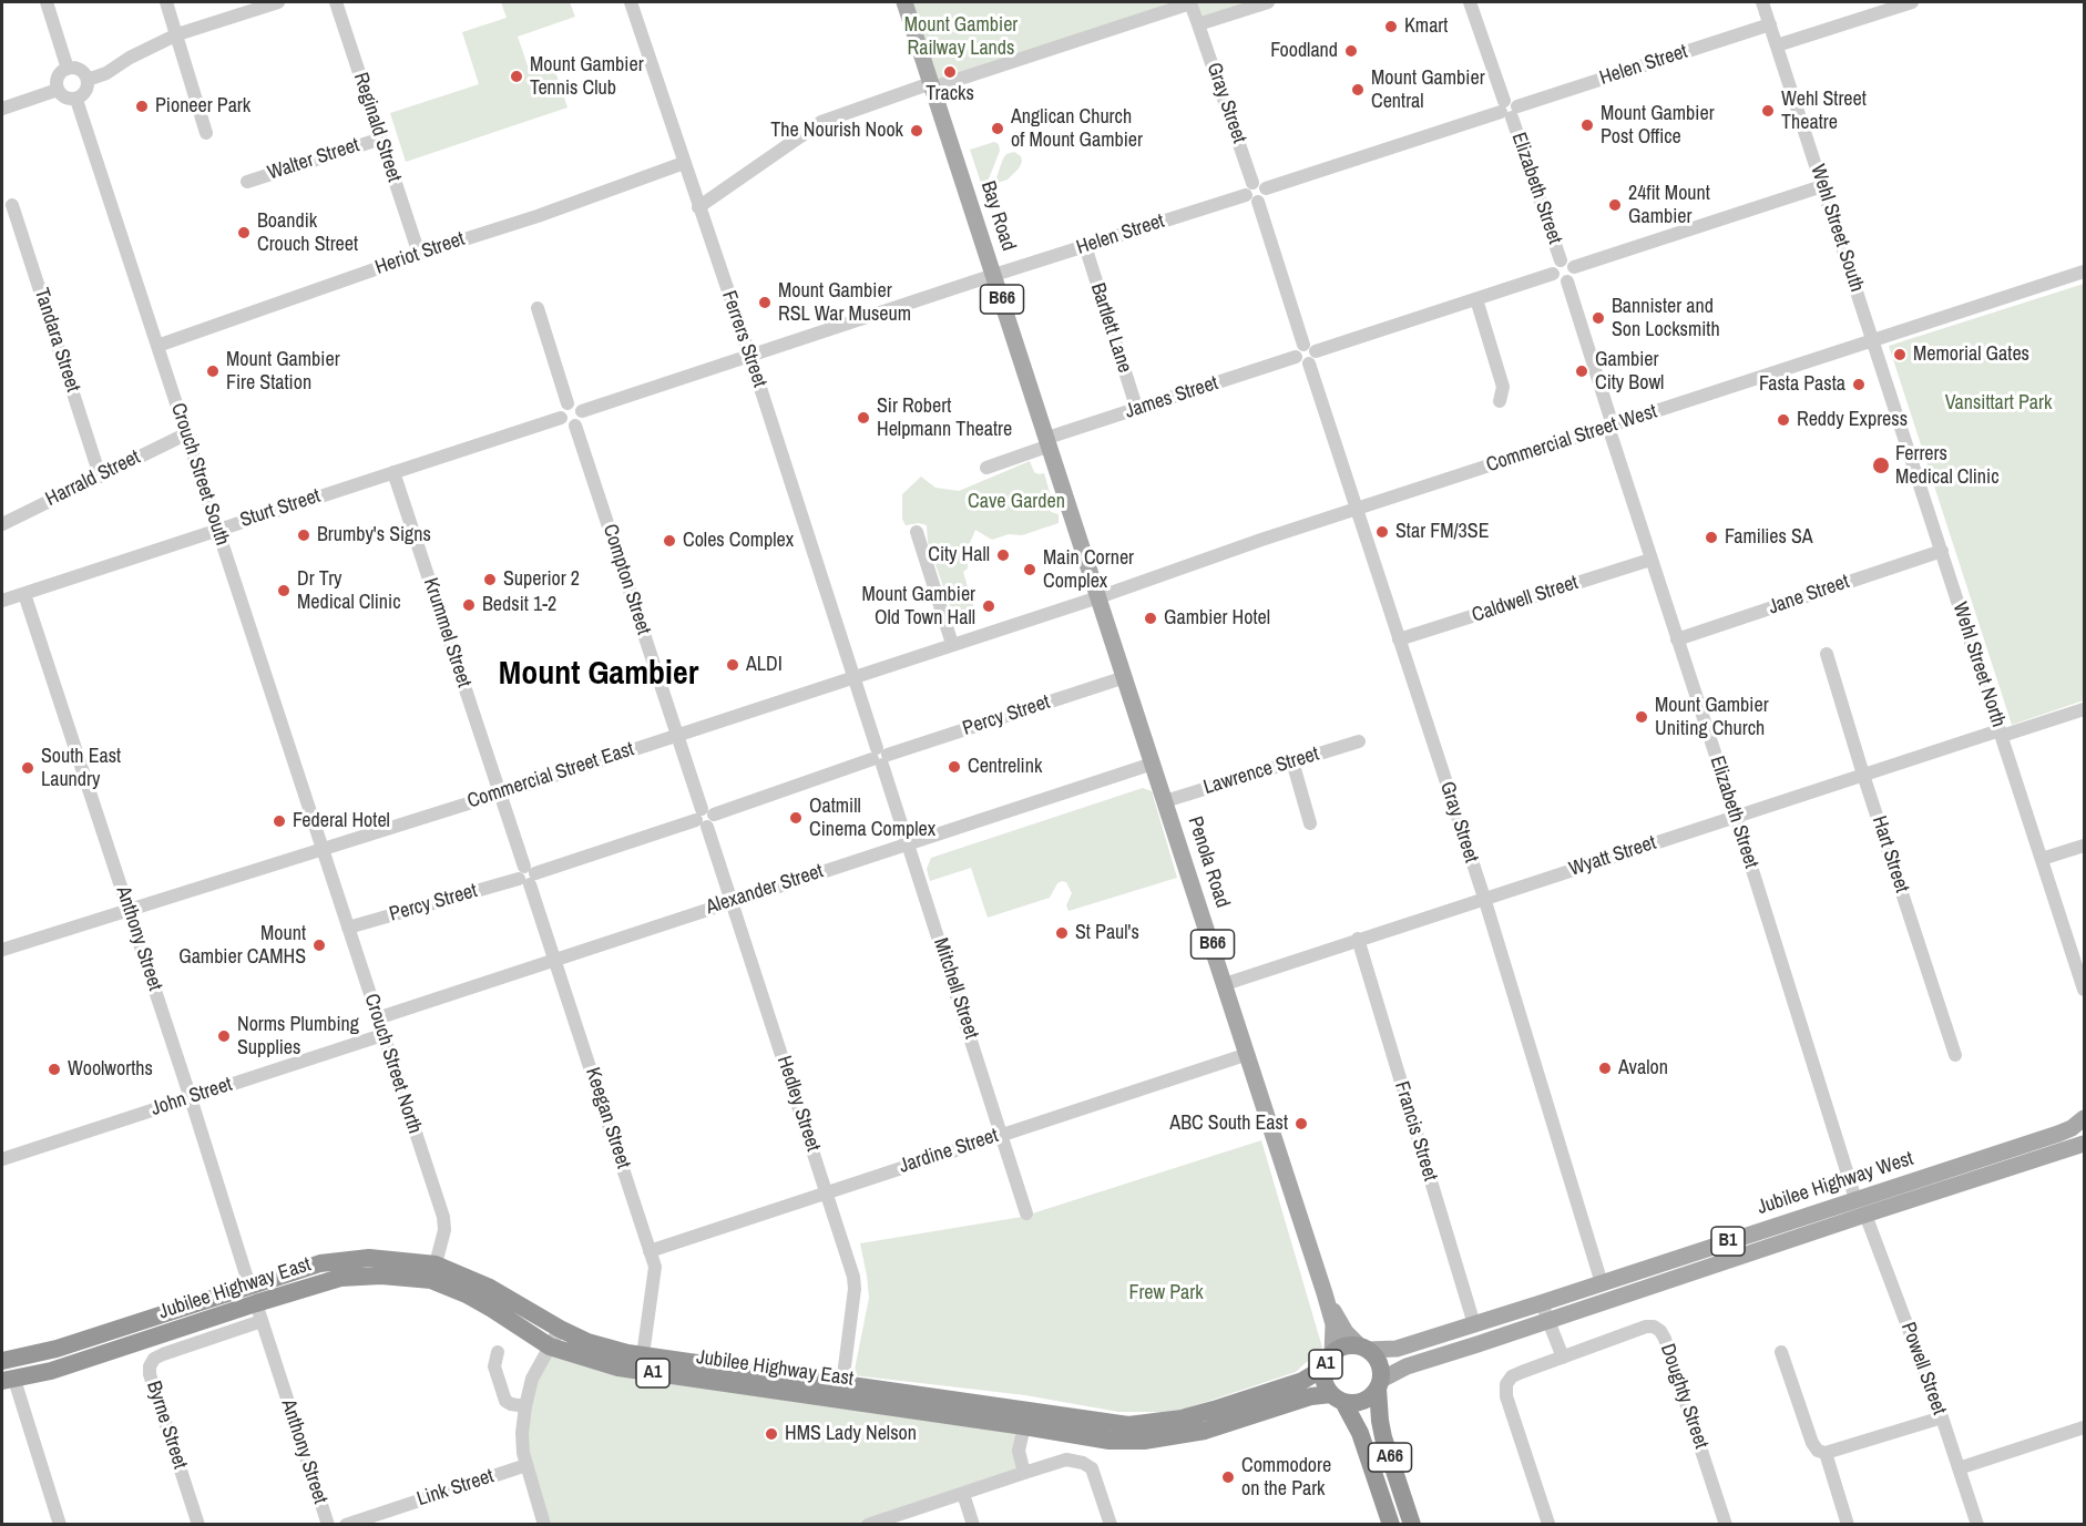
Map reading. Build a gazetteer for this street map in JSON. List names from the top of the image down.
{
  "streets": {
    "highway": ["Jubilee Highway East", "A1", "A66"],
    "main road": [
      "Bay Road",
      "B66",
      "Penola Road",
      "Jubilee Highway West",
      "B1"
    ],
    "street": [
      "Helen Street",
      "Gray Street",
      "Reginald Street",
      "Walter Street",
      "Elizabeth Street",
      "Wehl Street South",
      "Heriot Street",
      "Bartlett Lane",
      "Ferrers Street",
      "Tandara Street",
      "James Street",
      "Commercial Street West",
      "Crouch Street South",
      "Harrald Street",
      "Sturt Street",
      "Compton Street",
      "Jane Street",
      "Caldwell Street",
      "Krummel Street",
      "Wehl Street North",
      "Percy Street",
      "Lawrence Street",
      "Commercial Street East",
      "Hart Street",
      "Wyatt Street",
      "Alexander Street",
      "Anthony Street",
      "Mitchell Street",
      "Crouch Street North",
      "John Street",
      "Hedley Street",
      "Keegan Street",
      "Francis Street",
      "Jardine Street",
      "Powell Street",
      "Doughty Street",
      "Byrne Street",
      "Link Street"
    ]
  },
  "crossings": [
    ["Helen Street", "Gray Street"],
    ["Helen Street", "Elizabeth Street"],
    ["Helen Street", "Bay Road"],
    ["Helen Street", "Wehl Street South"],
    ["Helen Street", "Bartlett Lane"],
    ["Gray Street", "James Street"],
    ["Gray Street", "Commercial Street West"],
    ["Gray Street", "Caldwell Street"],
    ["Gray Street", "Wyatt Street"],
    ["Gray Street", "Jubilee Highway West"],
    ["Reginald Street", "Walter Street"],
    ["Reginald Street", "Heriot Street"],
    ["Elizabeth Street", "James Street"],
    ["Elizabeth Street", "Commercial Street West"],
    ["Elizabeth Street", "Jane Street"],
    ["Elizabeth Street", "Caldwell Street"],
    ["Elizabeth Street", "Wyatt Street"],
    ["Elizabeth Street", "Jubilee Highway West"],
    ["Bay Road", "James Street"],
    ["Bay Road", "Commercial Street West"],
    ["Bay Road", "Commercial Street East"],
    ["Bay Road", "Penola Road"],
    ["Wehl Street South", "Commercial Street West"],
    ["Wehl Street South", "Wehl Street North"],
    ["Heriot Street", "Ferrers Street"],
    ["Heriot Street", "Crouch Street South"],
    ["Bartlett Lane", "James Street"],
    ["Ferrers Street", "Commercial Street East"],
    ["Ferrers Street", "Mitchell Street"],
    ["Tandara Street", "Harrald Street"],
    ["Commercial Street West", "Wehl Street North"],
    ["Commercial Street West", "Commercial Street East"],
    ["Commercial Street West", "Penola Road"],
    ["Crouch Street South", "Harrald Street"],
    ["Crouch Street South", "Sturt Street"],
    ["Crouch Street South", "Commercial Street East"],
    ["Crouch Street South", "Crouch Street North"],
    ["Sturt Street", "Compton Street"],
    ["Sturt Street", "Krummel Street"],
    ["Sturt Street", "Anthony Street"],
    ["Compton Street", "Commercial Street East"],
    ["Compton Street", "Hedley Street"],
    ["Jane Street", "Wehl Street North"],
    ["Krummel Street", "Commercial Street East"],
    ["Krummel Street", "Keegan Street"],
    ["Wehl Street North", "Wyatt Street"],
    ["Percy Street", "Penola Road"],
    ["Percy Street", "Mitchell Street"],
    ["Percy Street", "Crouch Street North"],
    ["Percy Street", "Hedley Street"],
    ["Percy Street", "Keegan Street"],
    ["Lawrence Street", "Penola Road"],
    ["Commercial Street East", "Penola Road"],
    ["Commercial Street East", "Anthony Street"],
    ["Commercial Street East", "Mitchell Street"],
    ["Commercial Street East", "Crouch Street North"],
    ["Commercial Street East", "Hedley Street"],
    ["Commercial Street East", "Keegan Street"],
    ["Hart Street", "Wyatt Street"],
    ["Wyatt Street", "Penola Road"],
    ["Wyatt Street", "Francis Street"],
    ["Penola Road", "Alexander Street"],
    ["Penola Road", "Jardine Street"],
    ["Penola Road", "Jubilee Highway West"],
    ["Penola Road", "Jubilee Highway East"],
    ["Penola Road", "A1"],
    ["Penola Road", "A66"],
    ["Alexander Street", "Mitchell Street"],
    ["Alexander Street", "Crouch Street North"],
    ["Alexander Street", "Hedley Street"],
    ["Alexander Street", "Keegan Street"],
    ["Anthony Street", "John Street"],
    ["Anthony Street", "Jubilee Highway East"],
    ["Anthony Street", "Byrne Street"],
    ["Mitchell Street", "Jardine Street"],
    ["Crouch Street North", "John Street"],
    ["Crouch Street North", "Jubilee Highway East"],
    ["Hedley Street", "Jardine Street"],
    ["Hedley Street", "Jubilee Highway East"],
    ["Keegan Street", "Jardine Street"],
    ["Keegan Street", "Jubilee Highway East"],
    ["Francis Street", "Jubilee Highway West"],
    ["Jubilee Highway West", "Jubilee Highway East"],
    ["Jubilee Highway West", "A1"],
    ["Jubilee Highway West", "Powell Street"],
    ["Jubilee Highway West", "A66"],
    ["Jubilee Highway East", "A1"],
    ["Jubilee Highway East", "A66"],
    ["A1", "A66"]
  ],
  "districts": ["Mount Gambier"],
  "parks": [
    "Mount Gambier Railway Lands",
    "Vansittart Park",
    "Cave Garden",
    "Frew Park"
  ],
  "places": [
    "Kmart",
    "Foodland",
    "Tracks",
    "Mount Gambier Tennis Club",
    "Mount Gambier Central",
    "Pioneer Park",
    "Wehl Street Theatre",
    "Mount Gambier Post Office",
    "Anglican Church of Mount Gambier",
    "The Nourish Nook",
    "24fit Mount Gambier",
    "Boandik Crouch Street",
    "Mount Gambier RSL War Museum",
    "Bannister and Son Locksmith",
    "Memorial Gates",
    "Mount Gambier Fire Station",
    "Gambier City Bowl",
    "Fasta Pasta",
    "Sir Robert Helpmann Theatre",
    "Reddy Express",
    "Ferrers Medical Clinic",
    "Star FM/3SE",
    "Brumby's Signs",
    "Families SA",
    "Coles Complex",
    "City Hall",
    "Main Corner Complex",
    "Superior 2",
    "Dr Try Medical Clinic",
    "Bedsit 1-2",
    "Mount Gambier Old Town Hall",
    "Gambier Hotel",
    "ALDI",
    "Mount Gambier Uniting Church",
    "Centrelink",
    "South East Laundry",
    "Oatmill Cinema Complex",
    "Federal Hotel",
    "St Paul's",
    "Mount Gambier CAMHS",
    "Norms Plumbing Supplies",
    "Avalon",
    "Woolworths",
    "ABC South East",
    "HMS Lady Nelson",
    "Commodore on the Park"
  ]
}
